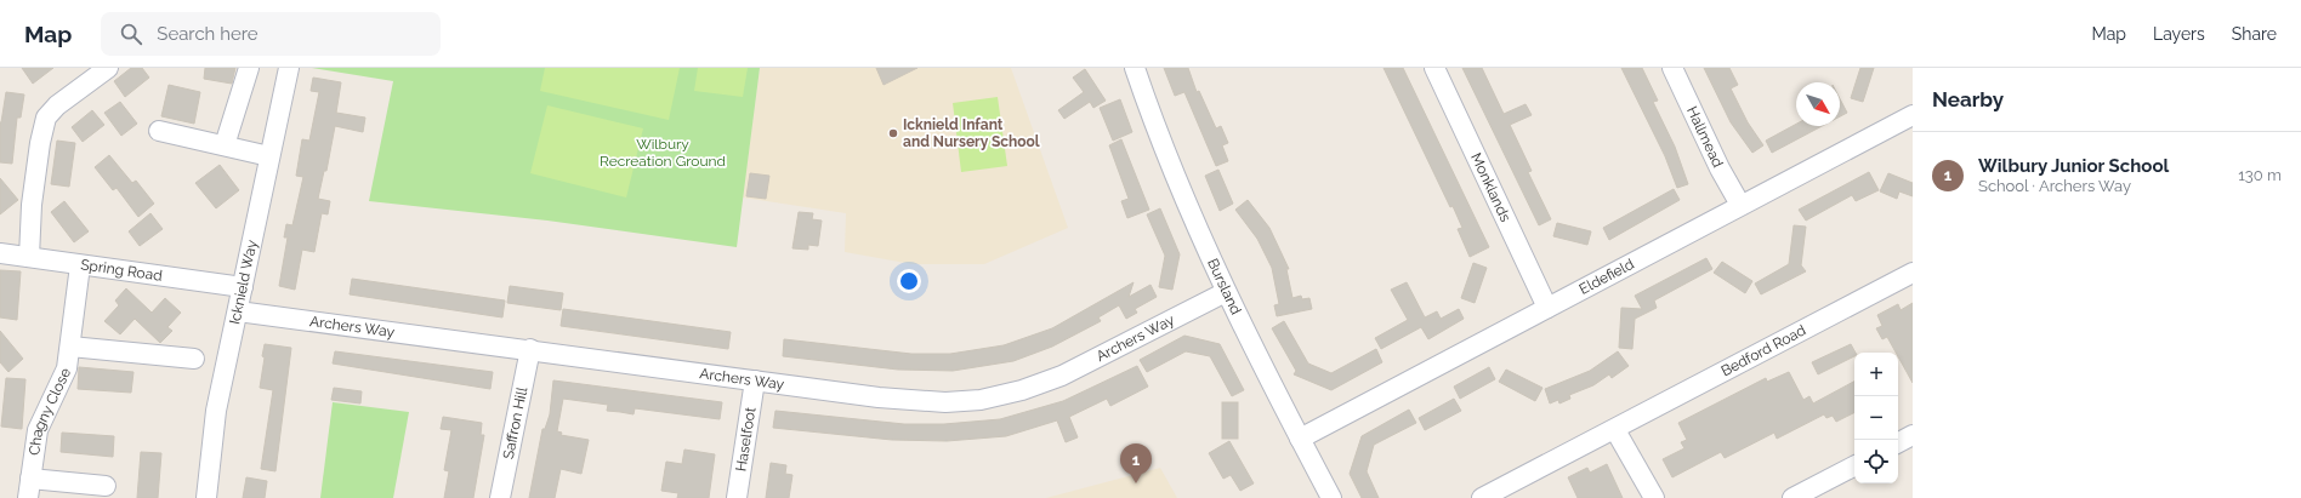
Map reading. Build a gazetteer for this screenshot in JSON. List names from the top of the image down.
{
  "streets": {
    "street": [
      "Hallmead",
      "Monklands",
      "Spring Road",
      "Eldefield",
      "Icknield Way",
      "Bursland",
      "Archers Way",
      "Bedford Road",
      "Chagny Close",
      "Saffron Hill",
      "Haselfoot"
    ]
  },
  "crossings": [
    ["Hallmead", "Eldefield"],
    ["Monklands", "Eldefield"],
    ["Spring Road", "Icknield Way"],
    ["Spring Road", "Chagny Close"],
    ["Eldefield", "Bursland"],
    ["Icknield Way", "Archers Way"],
    ["Bursland", "Archers Way"],
    ["Archers Way", "Saffron Hill"],
    ["Archers Way", "Haselfoot"]
  ],
  "parks": ["Wilbury Recreation Ground"],
  "places": ["Icknield Infant and Nursery School"],
  "north": "bottom right",
  "page": {
    "header": "Map",
    "search": "Search here",
    "nav": ["Map", "Layers", "Share"],
    "heading": "Nearby",
    "list": [
      {
        "mark": "1",
        "name": "Wilbury Junior School",
        "note": "School · Archers Way",
        "value": "130 m"
      }
    ],
    "map_buttons": ["+", "−"],
    "pins": "1"
  }
}
